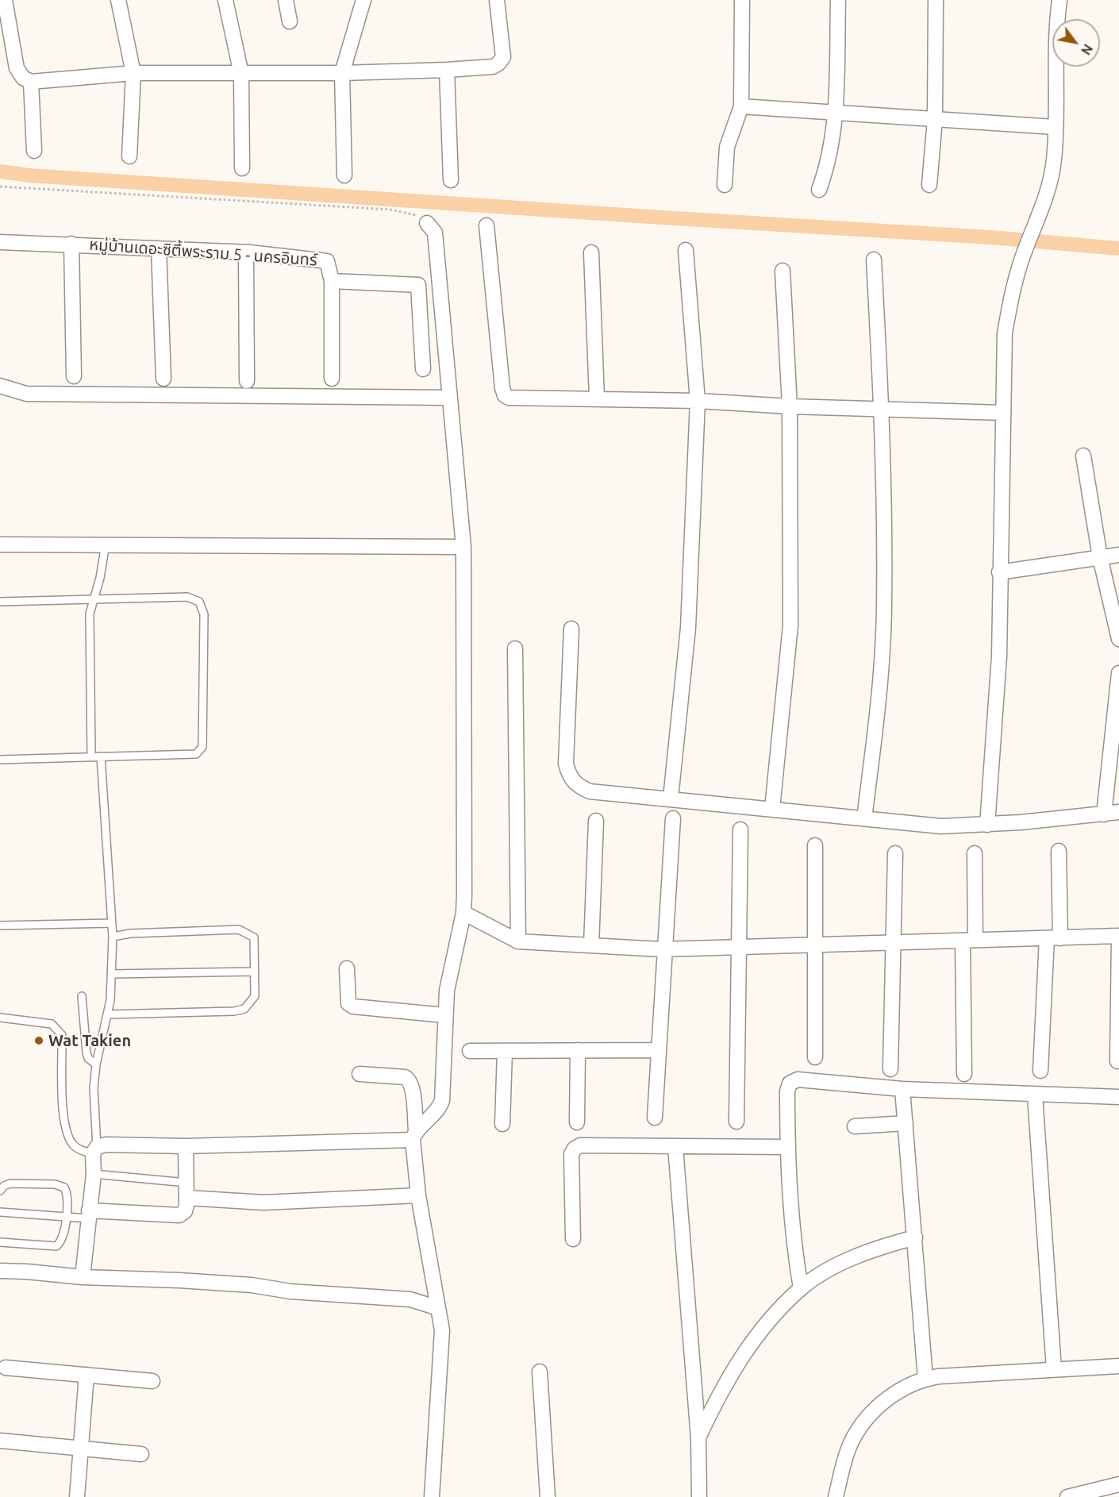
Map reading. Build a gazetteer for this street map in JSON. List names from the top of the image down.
{
  "streets": {
    "street": ["หมู่บ้านเดอะซิตี้พระราม 5 - นครอินทร์"]
  },
  "places": ["Wat Takien"],
  "north": "bottom right"
}
